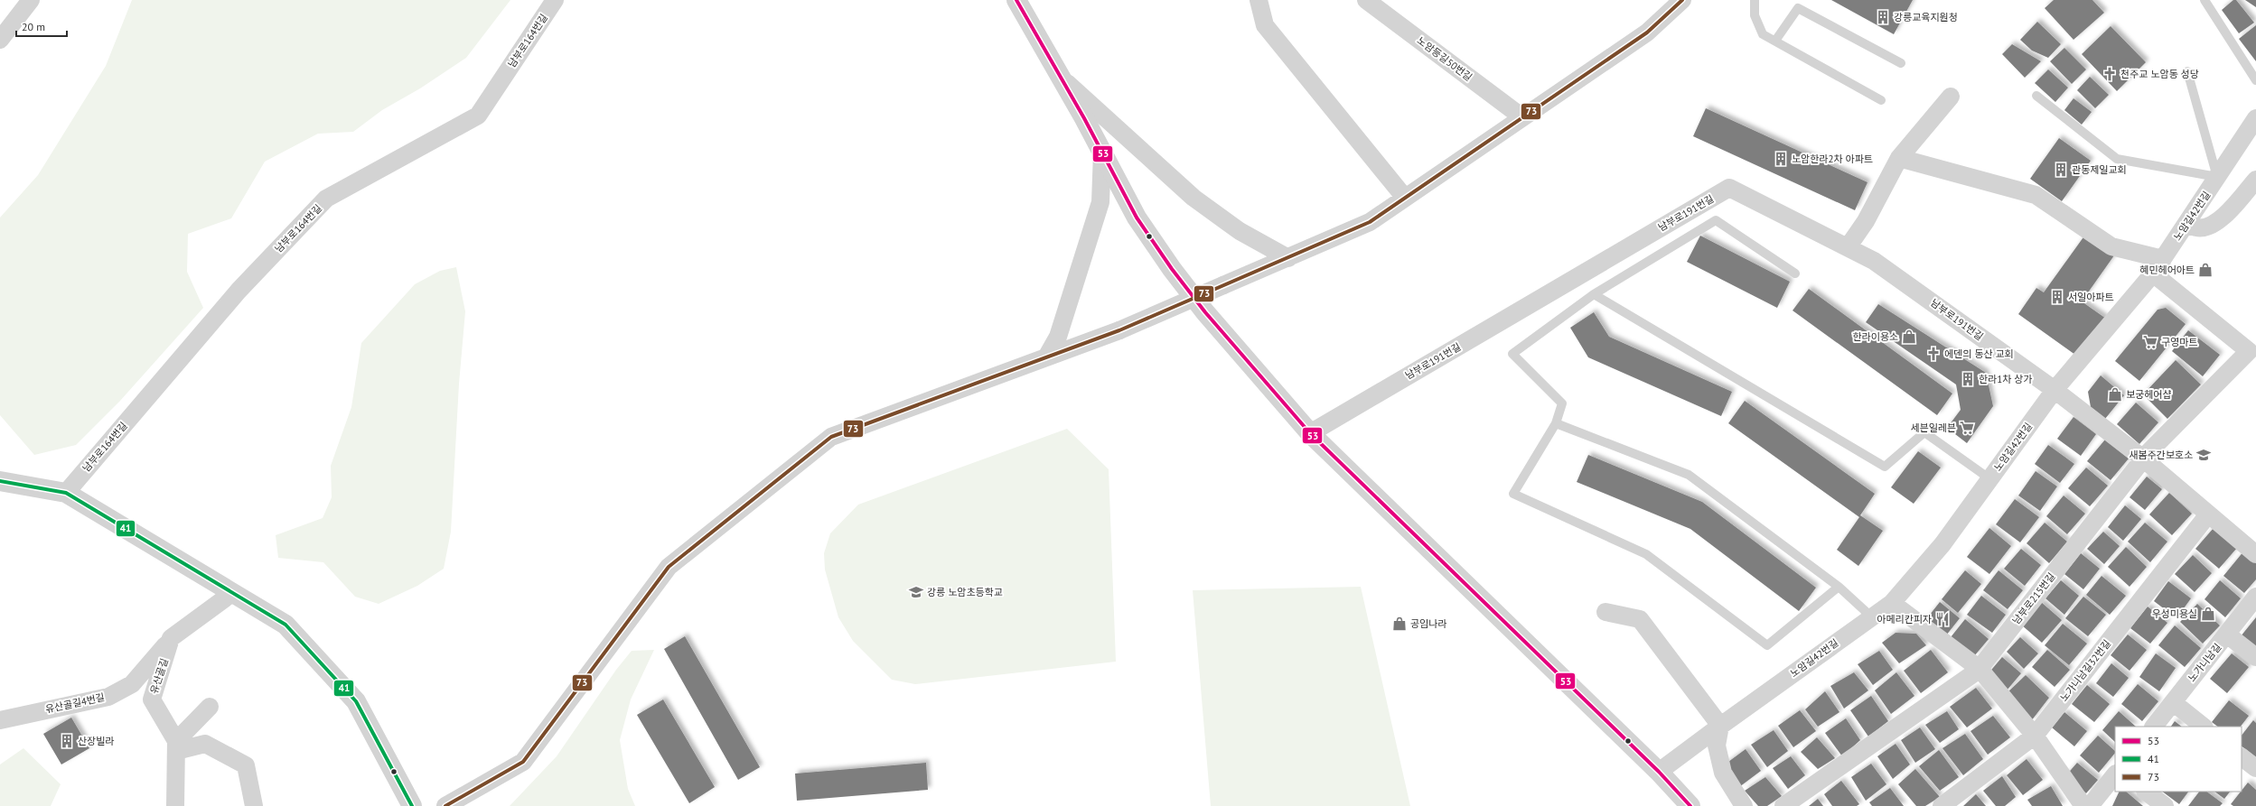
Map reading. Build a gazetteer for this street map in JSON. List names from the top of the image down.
{
  "streets": {
    "street": [
      "남부로164번길",
      "노암등길50번길",
      "남부로191번길",
      "노암길42번길",
      "남부로215번길",
      "노가니남길",
      "노가니남길32번길",
      "유산골길",
      "유산골길4번길"
    ]
  },
  "crossings": [
    ["남부로191번길", "노암길42번길"],
    ["남부로191번길", "남부로215번길"],
    ["남부로191번길", "노가니남길32번길"],
    ["유산골길", "유산골길4번길"]
  ],
  "places": {
    "building": [
      "강릉교육지원청",
      "노암한라2차 아파트",
      "관동제일교회",
      "서일아파트",
      "한라1차 상가",
      "산장빌라"
    ],
    "church": ["천주교 노암동 성당", "에덴의 동산 교회"],
    "shop": [
      "혜민헤어아트",
      "한라이용소",
      "보궁헤어샵",
      "우성미용실",
      "공임나라"
    ],
    "supermarket": ["구영마트", "세븐일레븐"],
    "school or university": ["새봄주간보호소", "강릉 노암초등학교"],
    "restaurant": ["아메리칸피자"]
  },
  "lines": ["transit line 53", "transit line 73", "transit line 41"],
  "legend": ["53", "41", "73"],
  "scale_bar": "20 m"
}
